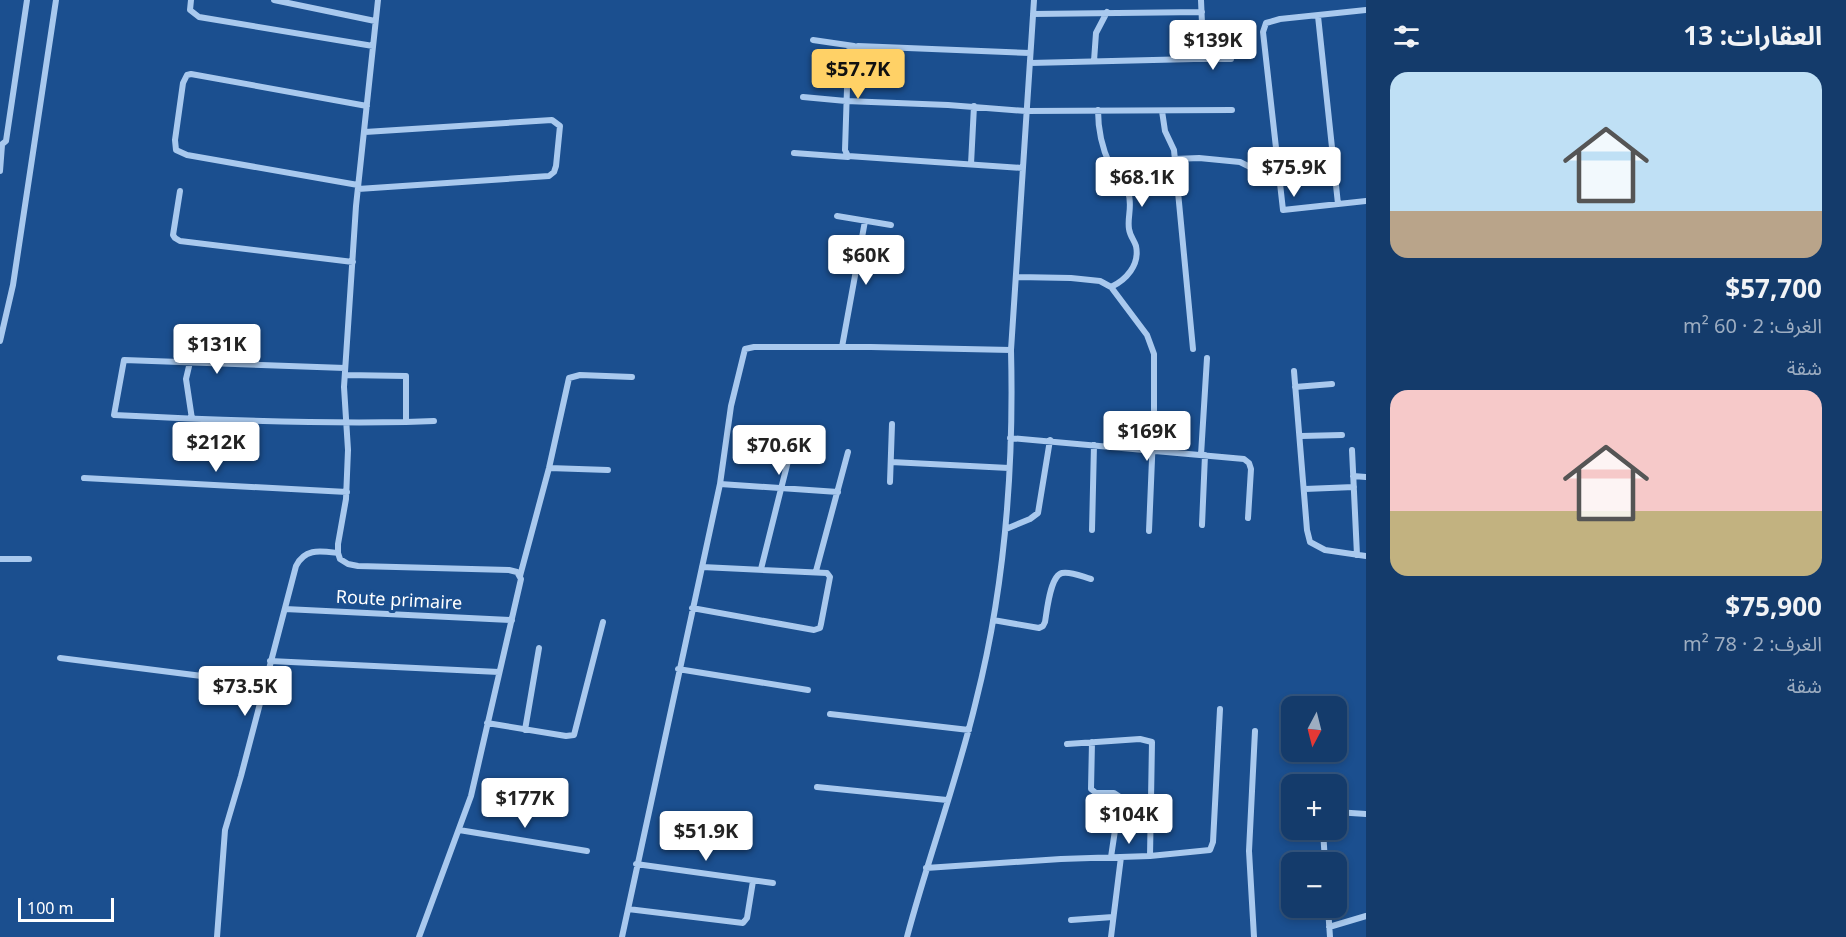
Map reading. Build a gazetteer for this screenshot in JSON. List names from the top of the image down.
{
  "streets": {
    "street": ["Route primaire"]
  },
  "scale_bar": "100 m",
  "north": "bottom",
  "page": {
    "heading": "العقارات: 13",
    "price": [
      "$139K",
      "$57.7K",
      "$75.9K",
      "$68.1K",
      "$60K",
      "$131K",
      "$169K",
      "$212K",
      "$70.6K",
      "$73.5K",
      "$177K",
      "$104K",
      "$51.9K"
    ],
    "list": [
      {
        "name": "$57,700",
        "note": "الغرف: 2 · 60 m² · شقة"
      },
      {
        "name": "$75,900",
        "note": "الغرف: 2 · 78 m² · شقة"
      }
    ],
    "map_buttons": ["+", "−"],
    "scale": "100 m"
  }
}
